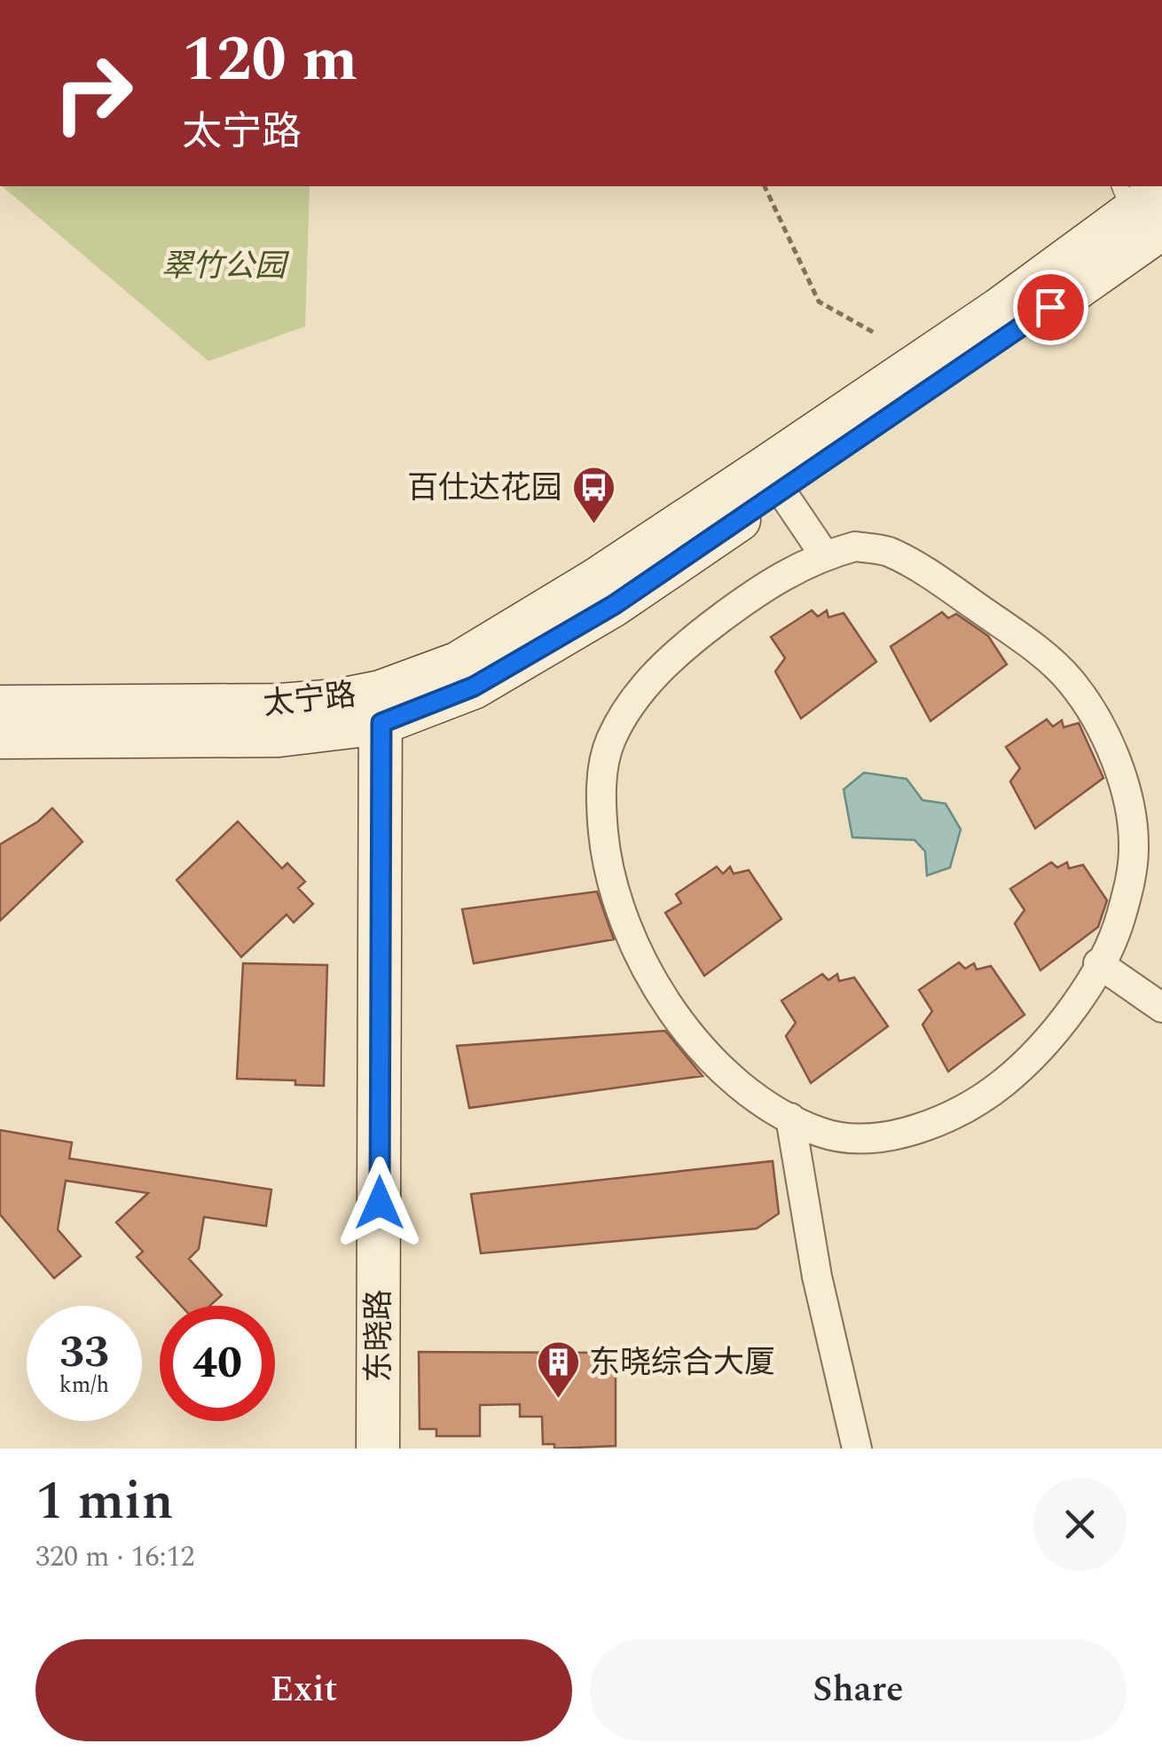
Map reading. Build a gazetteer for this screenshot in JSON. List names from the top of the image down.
{
  "streets": {
    "main road": ["太宁路", "东晓路"]
  },
  "crossings": [
    ["太宁路", "东晓路"]
  ],
  "parks": ["翠竹公园"],
  "places": {
    "bus stop": ["百仕达花园"],
    "building": ["东晓综合大厦"]
  },
  "page": {
    "turn": ["120 m", "太宁路"],
    "speed": "33 km/h",
    "limit": "40",
    "heading": ["1 min", "320 m · 16:12"],
    "buttons": ["Exit", "Share"]
  }
}
